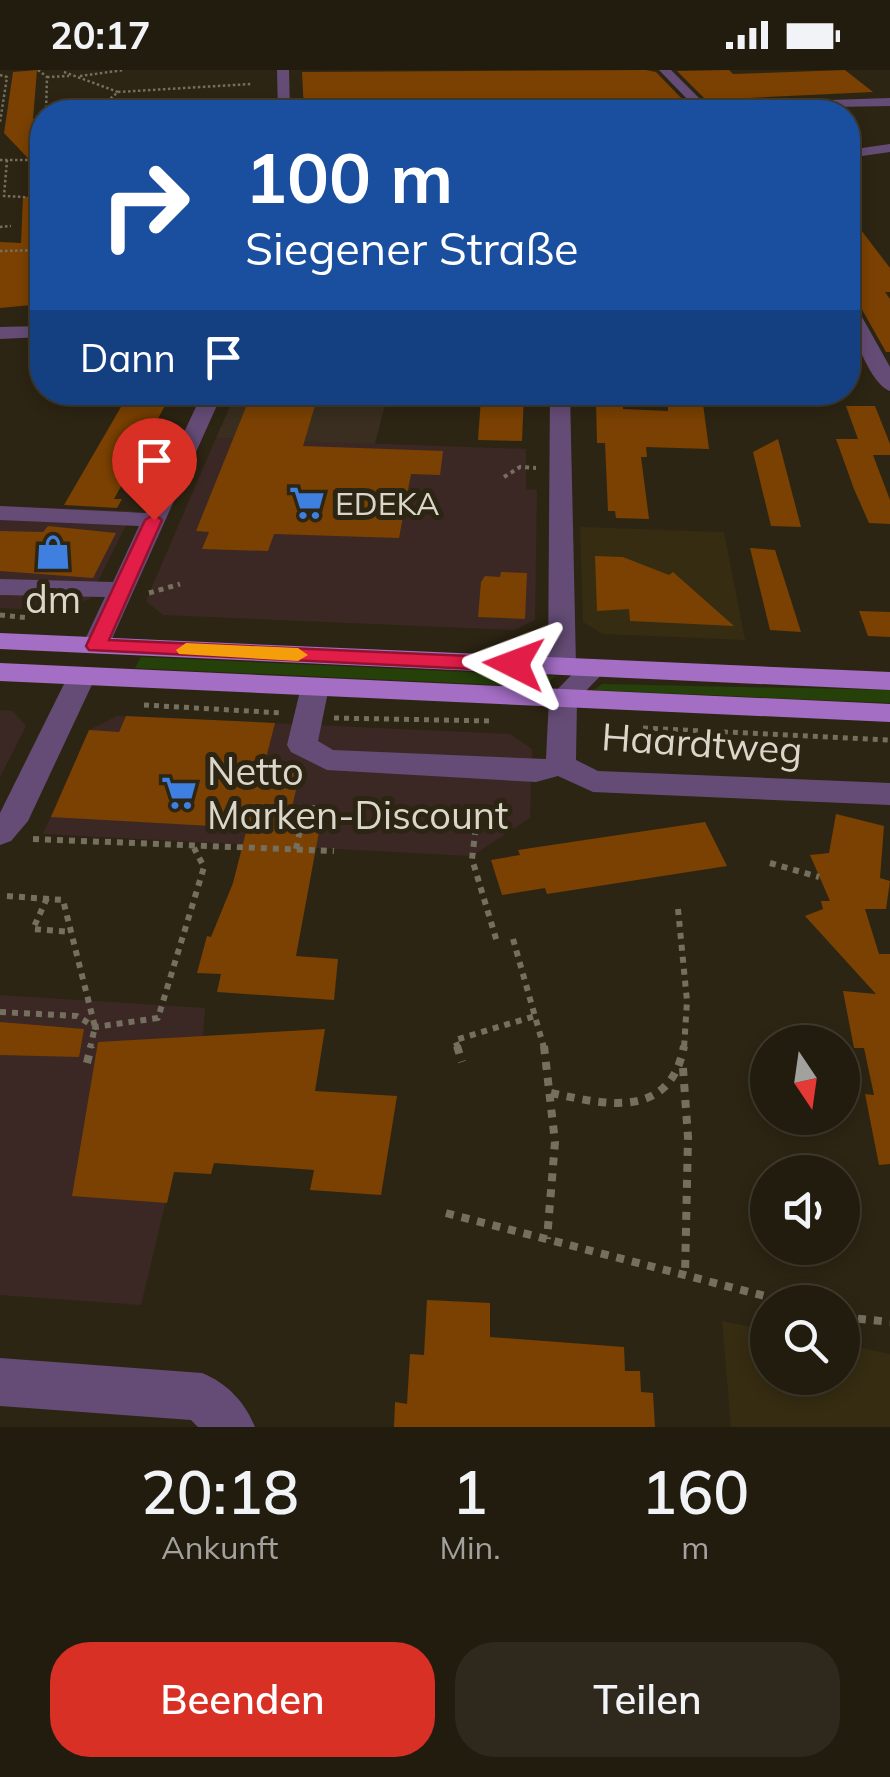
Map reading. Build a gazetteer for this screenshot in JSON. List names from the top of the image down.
{
  "streets": {
    "street": ["Haardtweg"]
  },
  "places": {
    "supermarket": ["EDEKA", "Netto Marken-Discount"],
    "shop": ["dm"]
  },
  "north": "bottom",
  "page": {
    "status": "20:17",
    "turn": ["100 m", "Siegener Straße"],
    "then": "Dann",
    "eta": [
      "20:18",
      "Ankunft",
      "1",
      "Min.",
      "160",
      "m"
    ],
    "buttons": ["Beenden", "Teilen"]
  }
}
